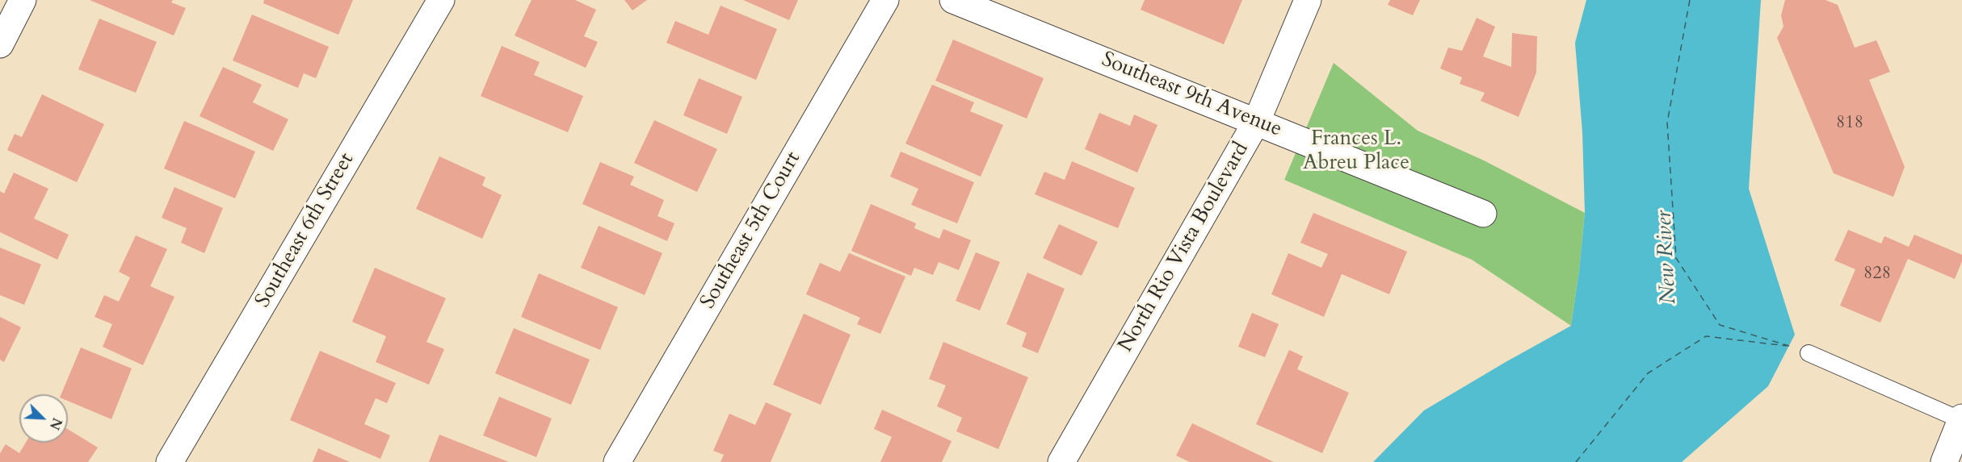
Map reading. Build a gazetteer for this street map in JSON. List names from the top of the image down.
{
  "streets": {
    "street": [
      "Southeast 9th Avenue",
      "Southeast 6th Street",
      "Southeast 5th Court",
      "North Rio Vista Boulevard"
    ]
  },
  "crossings": [
    ["Southeast 9th Avenue", "North Rio Vista Boulevard"]
  ],
  "water": ["New River"],
  "parks": ["Frances L. Abreu Place"],
  "house_numbers": ["818", "828"],
  "north": "bottom right"
}
